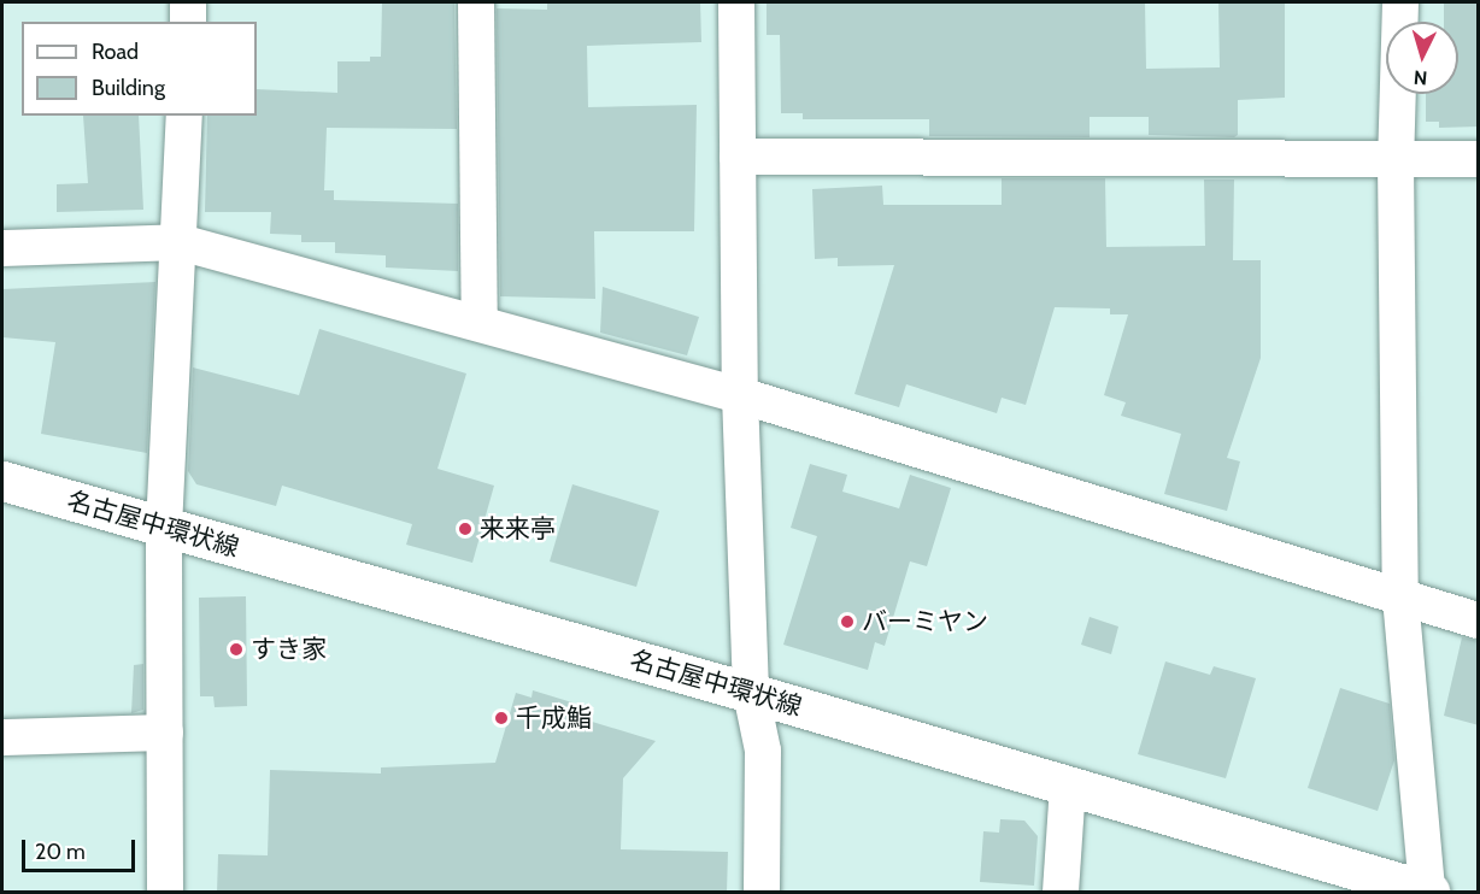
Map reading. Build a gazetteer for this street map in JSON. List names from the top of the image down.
{
  "streets": {
    "main road": ["名古屋中環状線"]
  },
  "places": [
    "来来亭",
    "バーミヤン",
    "すき家",
    "千成鮨"
  ],
  "legend": ["Road", "Building"],
  "scale_bar": "20 m",
  "north": "bottom"
}
